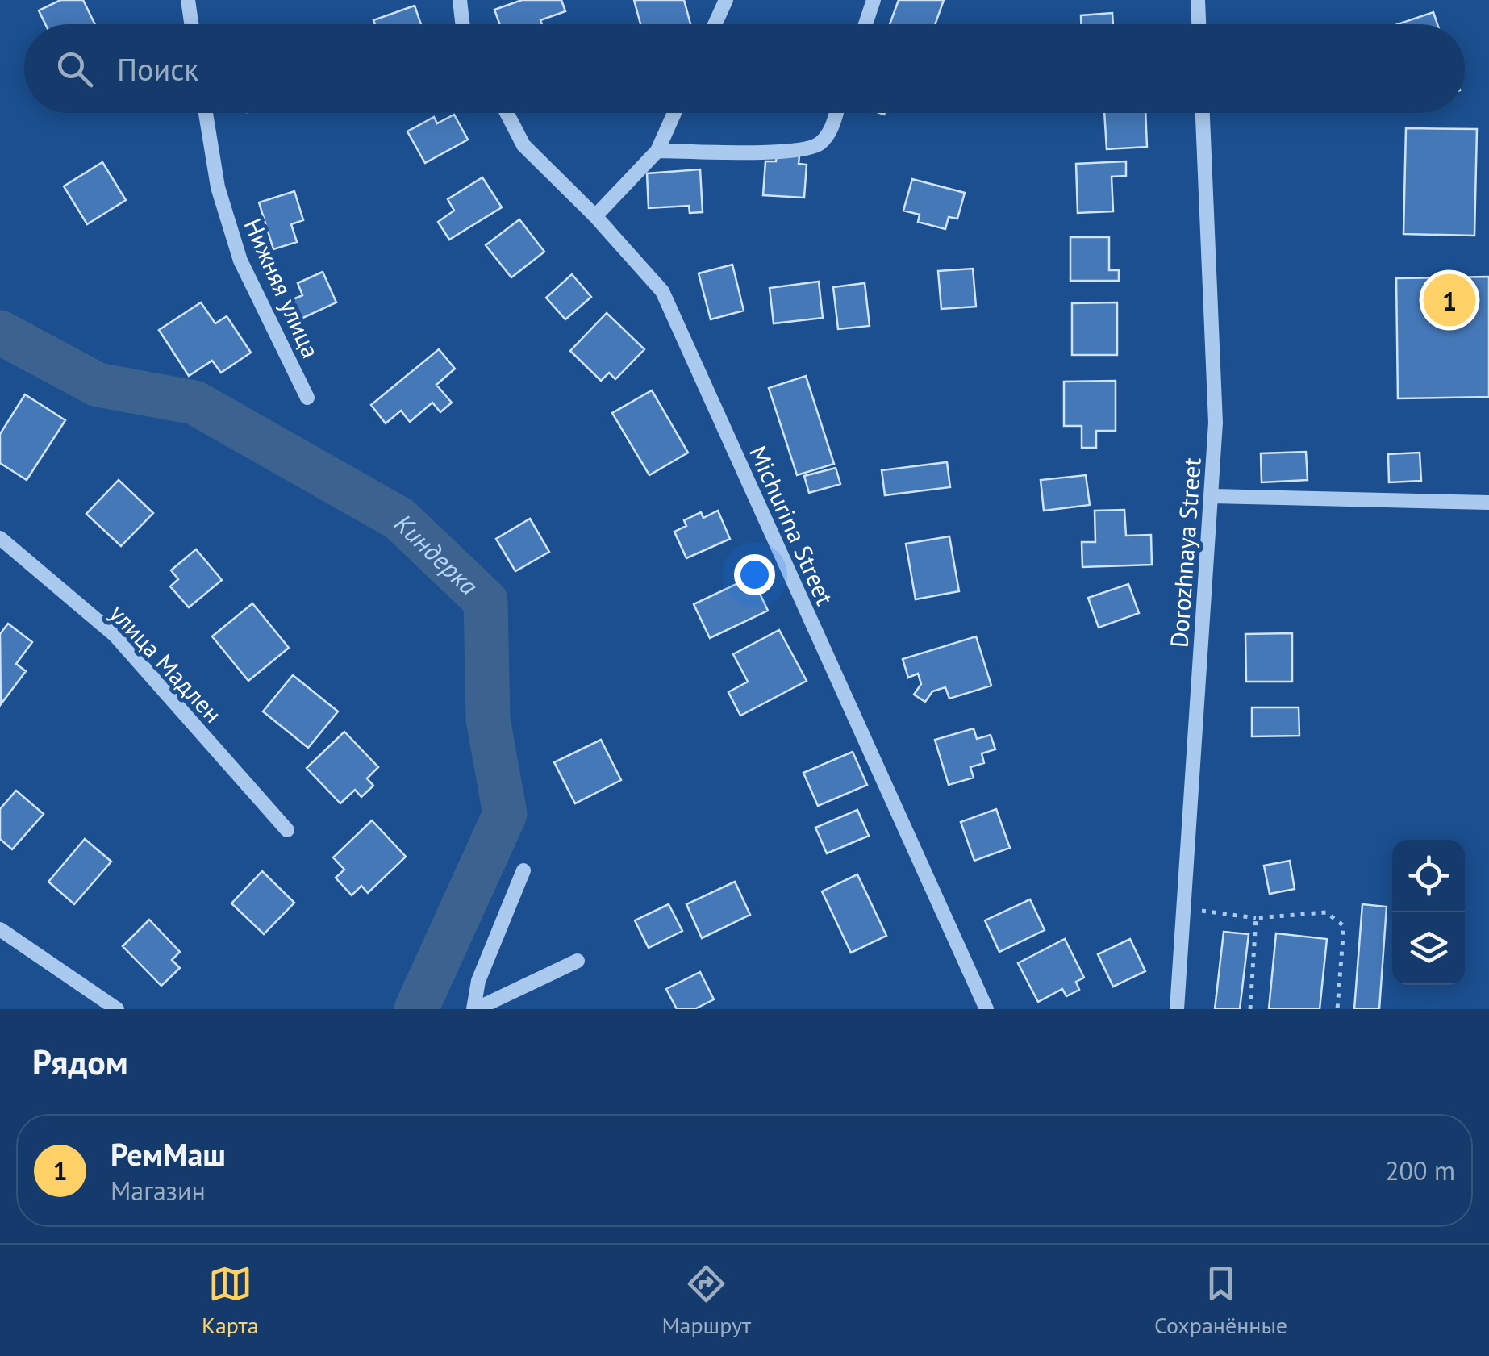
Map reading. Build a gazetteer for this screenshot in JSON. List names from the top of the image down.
{
  "streets": {
    "street": [
      "Нижняя улица",
      "Michurina Street",
      "Dorozhnaya Street",
      "улица Мадлен"
    ]
  },
  "water": ["Киндерка"],
  "page": {
    "search": "Поиск",
    "pins": "1",
    "heading": "Рядом",
    "list": [
      {
        "mark": "1",
        "name": "РемМаш",
        "note": "Магазин",
        "value": "200 m"
      }
    ],
    "nav": ["Карта", "Маршрут", "Сохранённые"]
  }
}
